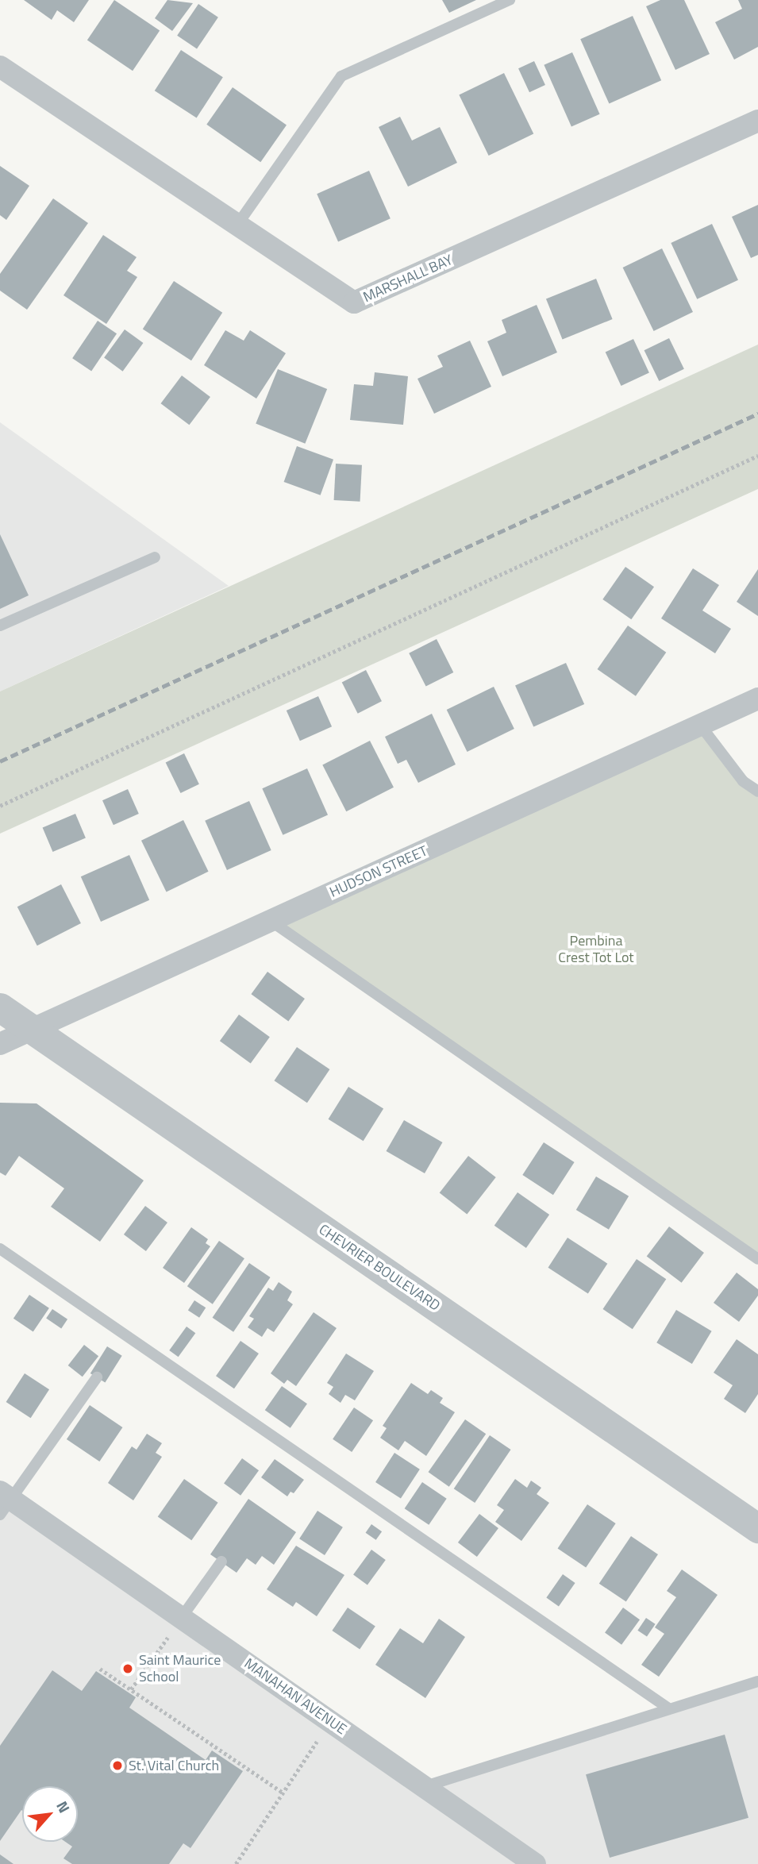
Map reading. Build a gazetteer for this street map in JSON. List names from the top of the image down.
{
  "streets": {
    "street": [
      "MARSHALL BAY",
      "HUDSON STREET",
      "CHEVRIER BOULEVARD",
      "MANAHAN AVENUE"
    ]
  },
  "crossings": [
    ["HUDSON STREET", "CHEVRIER BOULEVARD"]
  ],
  "parks": ["Pembina Crest Tot Lot"],
  "places": ["Saint Maurice School", "St. Vital Church"],
  "north": "top right"
}
